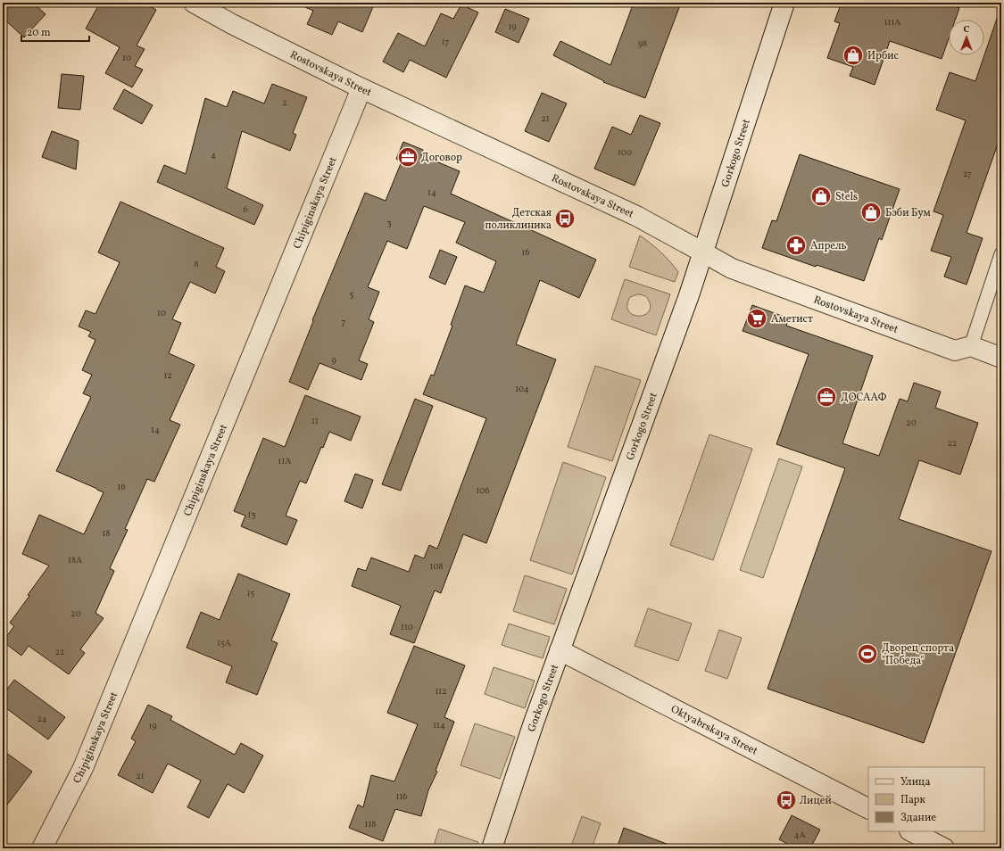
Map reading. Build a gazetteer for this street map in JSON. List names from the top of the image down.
{
  "streets": {
    "street": [
      "Rostovskaya Street",
      "Gorkogo Street",
      "Chipiginskaya Street",
      "Oktyabrskaya Street"
    ]
  },
  "crossings": [
    ["Rostovskaya Street", "Gorkogo Street"],
    ["Rostovskaya Street", "Chipiginskaya Street"],
    ["Gorkogo Street", "Oktyabrskaya Street"]
  ],
  "places": {
    "shop": ["Ирбис", "Stels", "Бэби Бум"],
    "office": ["Договор", "ДОСААФ"],
    "bus stop": ["Детская поликлиника", "Лицей"],
    "pharmacy": ["Апрель"],
    "supermarket": ["Аметист"],
    "sports": ["Дворец спорта \"Победа\""]
  },
  "house_numbers": [
    "111А",
    "19",
    "17",
    "98",
    "10",
    "2",
    "21",
    "100",
    "4",
    "27",
    "14",
    "6",
    "3",
    "16",
    "8",
    "5",
    "10",
    "7",
    "9",
    "12",
    "104",
    "11",
    "20",
    "14",
    "22",
    "11А",
    "16",
    "106",
    "13",
    "18",
    "18А",
    "108",
    "15",
    "20",
    "110",
    "15А",
    "22",
    "112",
    "24",
    "114",
    "19",
    "21",
    "116",
    "118",
    "4А"
  ],
  "legend": ["Улица", "Парк", "Здание"],
  "scale_bar": "20 m",
  "north": "top"
}
